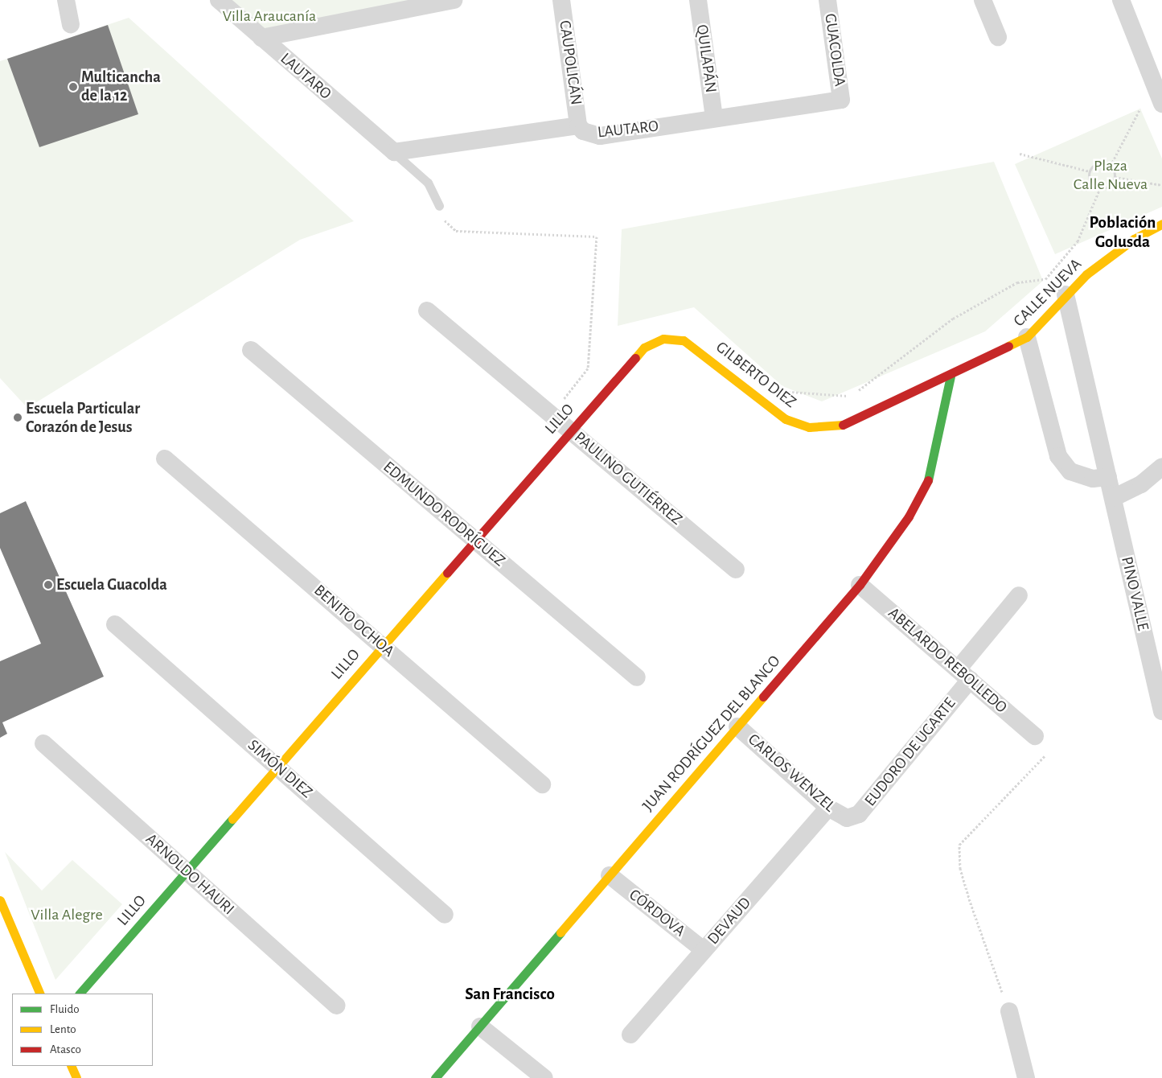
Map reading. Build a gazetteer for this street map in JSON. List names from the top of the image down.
{
  "streets": {
    "street": [
      "GUACOLDA",
      "QUILAPÁN",
      "CAUPOLICÁN",
      "LAUTARO",
      "CALLE NUEVA",
      "GILBERTO DIEZ",
      "LILLO",
      "PAULINO GUTIÉRREZ",
      "EDMUNDO RODRÍGUEZ",
      "PINO VALLE",
      "BENITO OCHOA",
      "ABELARDO REBOLLEDO",
      "JUAN RODRÍGUEZ DEL BLANCO",
      "EUDORO DE UGARTE",
      "SIMÓN DIEZ",
      "CARLOS WENZEL",
      "ARNOLDO HAURI",
      "CÓRDOVA",
      "DEVAUD"
    ]
  },
  "crossings": [
    ["GUACOLDA", "LAUTARO"],
    ["QUILAPÁN", "LAUTARO"],
    ["CAUPOLICÁN", "LAUTARO"],
    ["CALLE NUEVA", "GILBERTO DIEZ"],
    ["CALLE NUEVA", "PINO VALLE"],
    ["CALLE NUEVA", "JUAN RODRÍGUEZ DEL BLANCO"],
    ["GILBERTO DIEZ", "LILLO"],
    ["GILBERTO DIEZ", "JUAN RODRÍGUEZ DEL BLANCO"],
    ["LILLO", "PAULINO GUTIÉRREZ"],
    ["LILLO", "EDMUNDO RODRÍGUEZ"],
    ["LILLO", "BENITO OCHOA"],
    ["LILLO", "SIMÓN DIEZ"],
    ["LILLO", "ARNOLDO HAURI"],
    ["ABELARDO REBOLLEDO", "JUAN RODRÍGUEZ DEL BLANCO"],
    ["ABELARDO REBOLLEDO", "EUDORO DE UGARTE"],
    ["JUAN RODRÍGUEZ DEL BLANCO", "CARLOS WENZEL"],
    ["JUAN RODRÍGUEZ DEL BLANCO", "CÓRDOVA"],
    ["EUDORO DE UGARTE", "CARLOS WENZEL"],
    ["CARLOS WENZEL", "DEVAUD"],
    ["CÓRDOVA", "DEVAUD"]
  ],
  "districts": ["Población Golusda", "San Francisco"],
  "parks": ["Villa Araucanía", "Plaza Calle Nueva", "Villa Alegre"],
  "places": ["Multicancha de la 12", "Escuela Particular Corazón de Jesus", "Escuela Guacolda"],
  "legend": ["Fluido", "Lento", "Atasco"]
}
